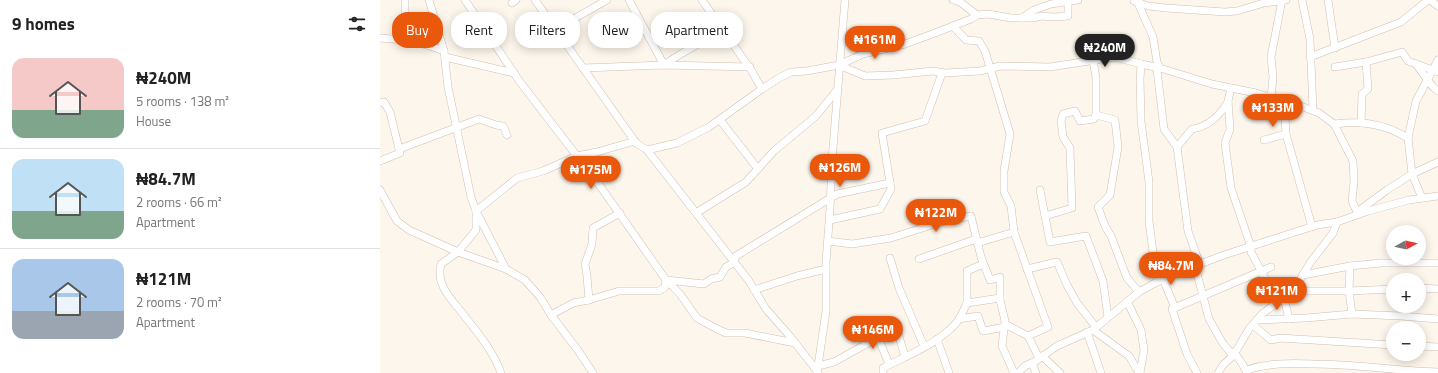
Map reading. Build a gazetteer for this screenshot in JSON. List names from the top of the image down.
{
  "north": "right",
  "page": {
    "heading": "9 homes",
    "chip": [
      "Buy",
      "Rent",
      "Filters",
      "New",
      "Apartment"
    ],
    "price": [
      "₦161M",
      "₦240M",
      "₦133M",
      "₦126M",
      "₦175M",
      "₦122M",
      "₦84.7M",
      "₦121M",
      "₦146M"
    ],
    "list": [
      {
        "name": "₦240M",
        "note": "5 rooms · 138 m² · House"
      },
      {
        "name": "₦84.7M",
        "note": "2 rooms · 66 m² · Apartment"
      },
      {
        "name": "₦121M",
        "note": "2 rooms · 70 m² · Apartment"
      }
    ],
    "map_buttons": ["+", "−"]
  }
}
